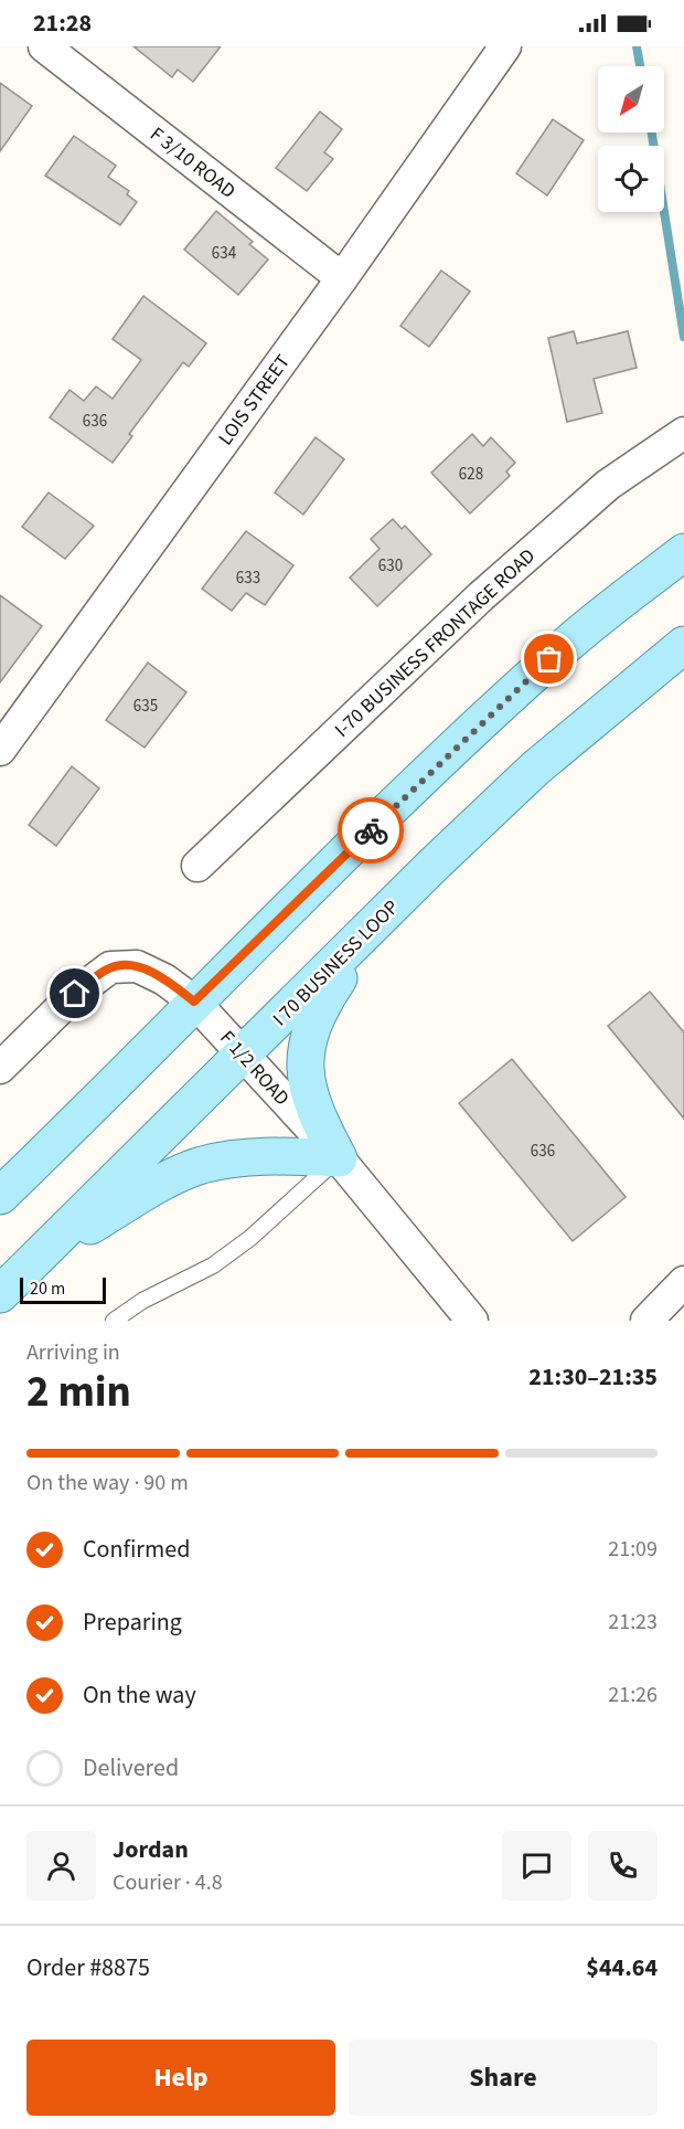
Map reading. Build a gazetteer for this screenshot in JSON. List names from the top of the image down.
{
  "streets": {
    "main road": ["I 70 BUSINESS LOOP"],
    "street": [
      "F 3/10 ROAD",
      "LOIS STREET",
      "I-70 BUSINESS FRONTAGE ROAD",
      "F 1/2 ROAD"
    ]
  },
  "crossings": [
    ["F 3/10 ROAD", "LOIS STREET"],
    ["I 70 BUSINESS LOOP", "F 1/2 ROAD"]
  ],
  "house_numbers": [
    "634",
    "636",
    "628",
    "630",
    "633",
    "635",
    "636"
  ],
  "scale_bar": "20 m",
  "north": "bottom left",
  "page": {
    "status": "21:28",
    "scale": "20 m",
    "heading": ["2 min", "Arriving in", "21:30–21:35"],
    "panel": [
      "Jordan",
      "Courier · 4.8",
      "Order #8875",
      "$44.64"
    ],
    "bar": "On the way · 90 m",
    "list": [
      ["Confirmed", "21:09"],
      ["Preparing", "21:23"],
      ["On the way", "21:26"],
      "Delivered"
    ],
    "buttons": ["Help", "Share"]
  }
}
